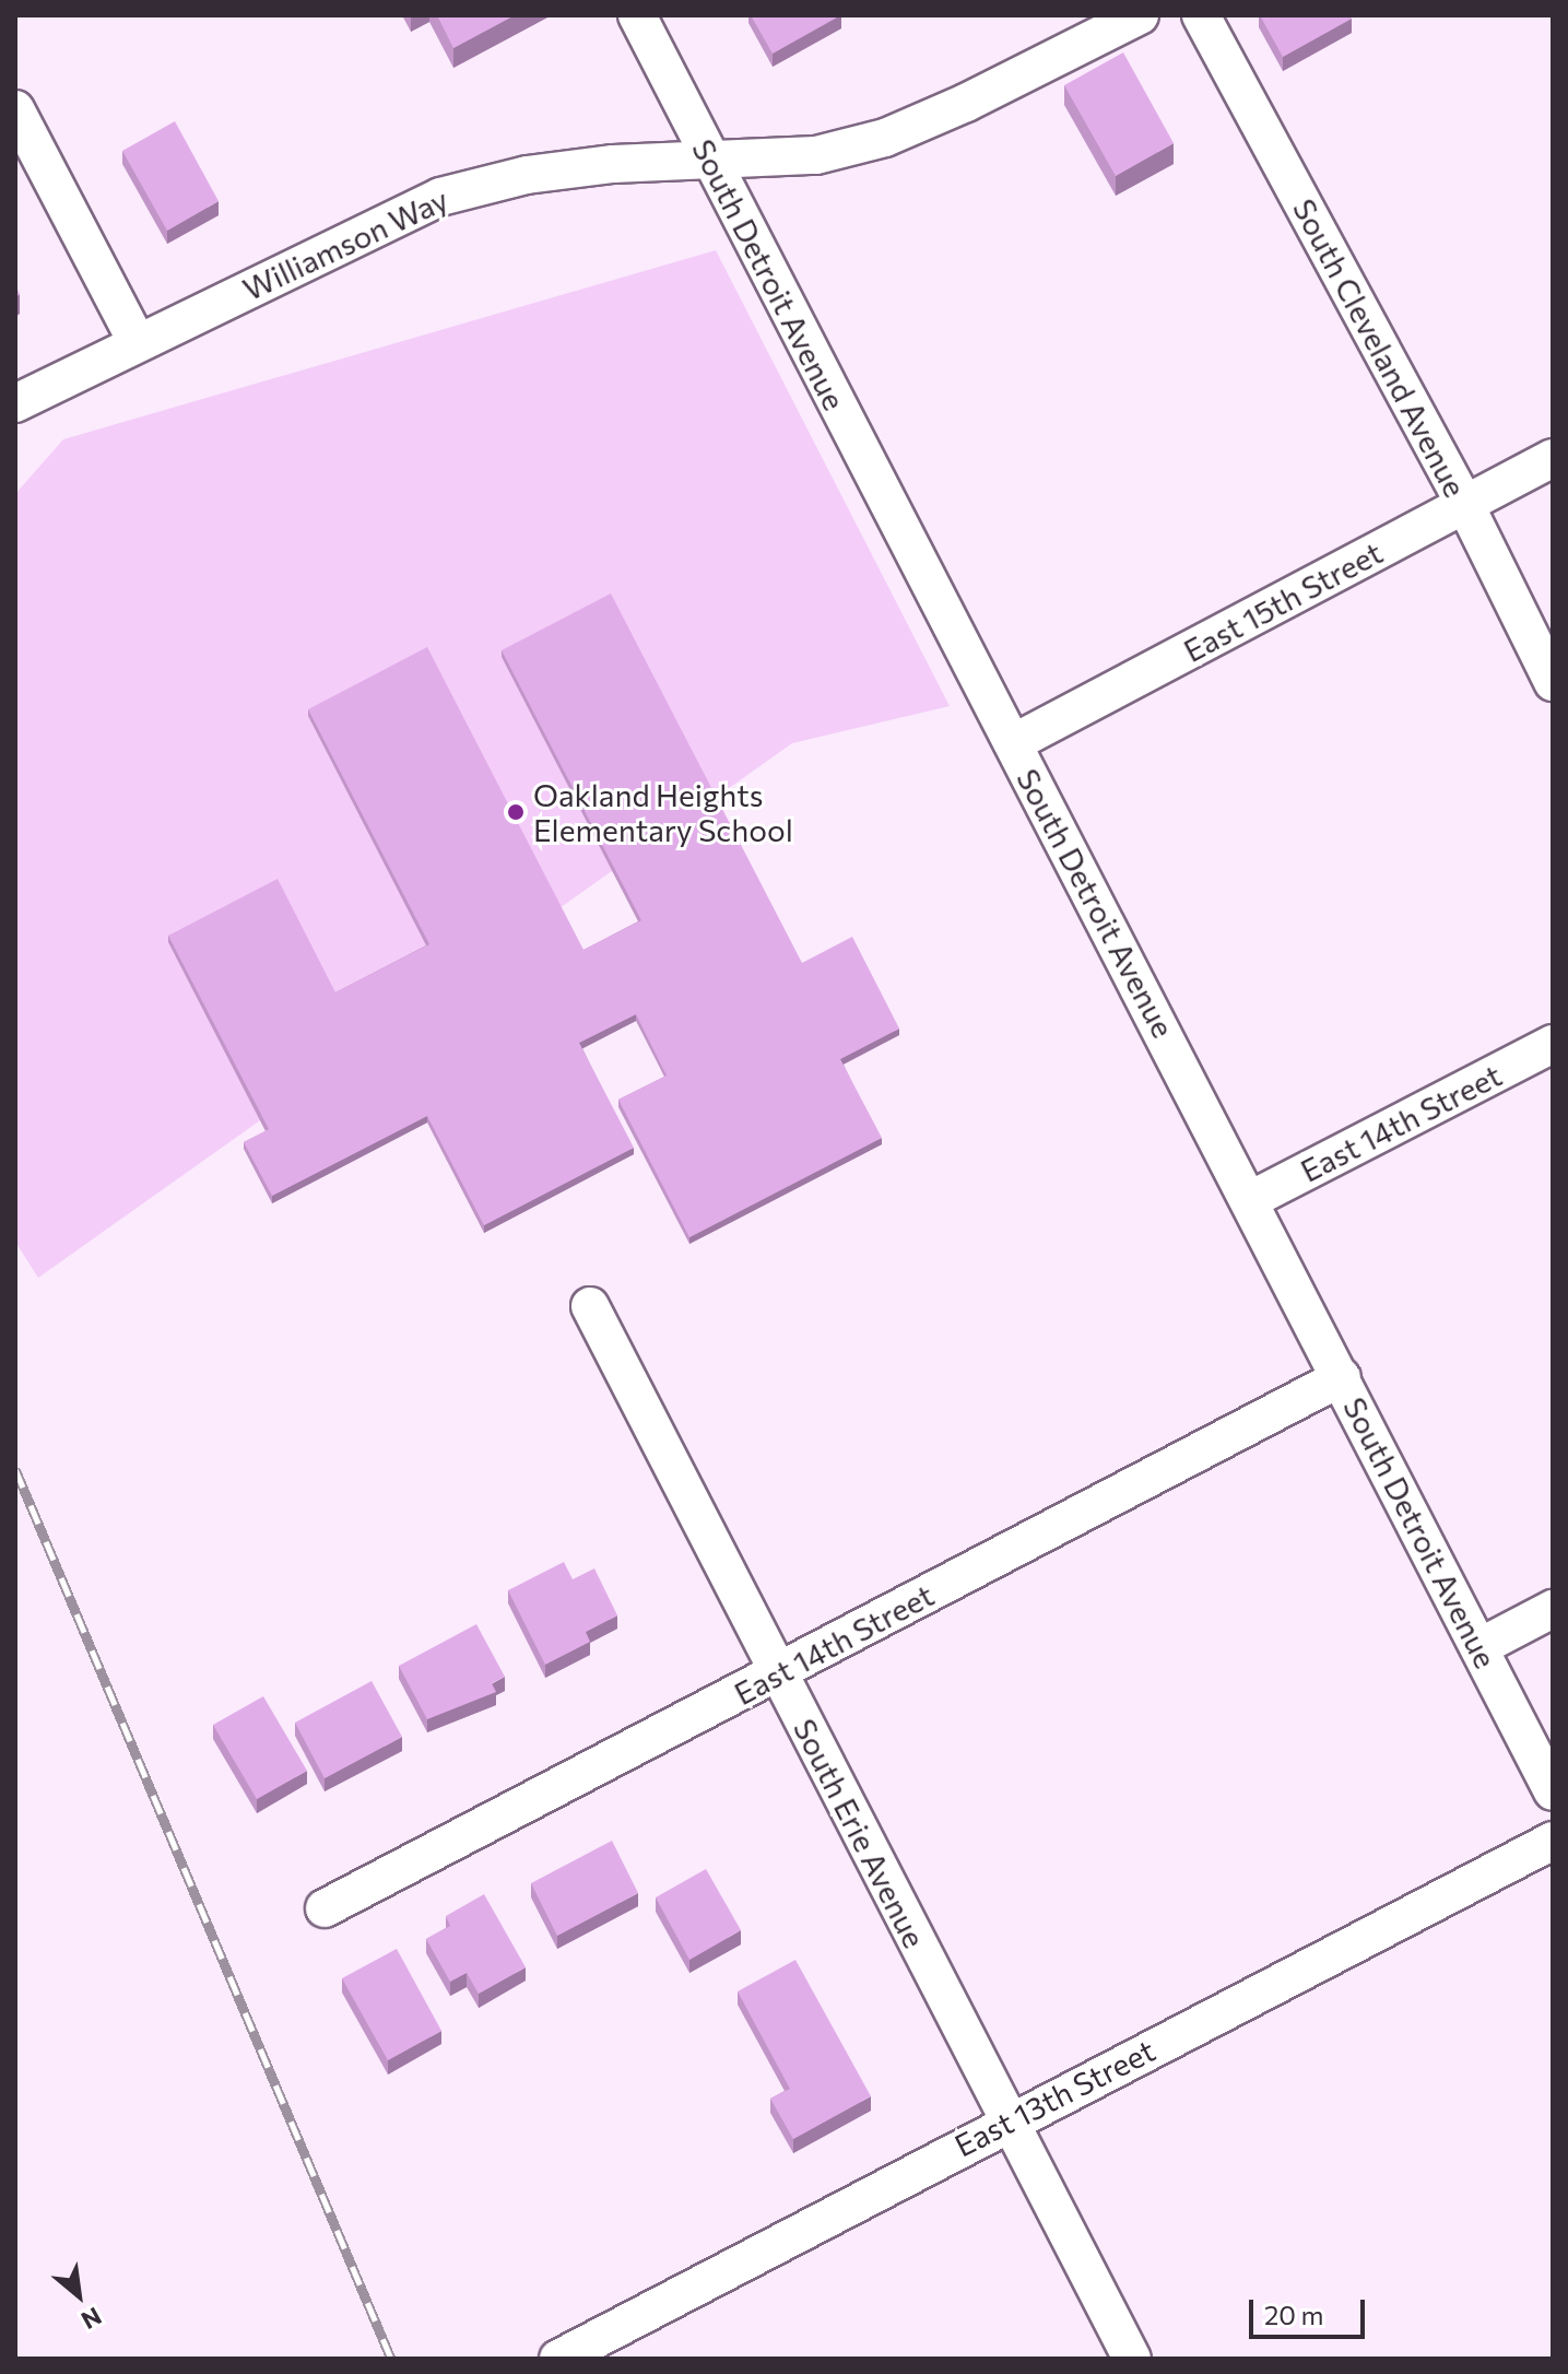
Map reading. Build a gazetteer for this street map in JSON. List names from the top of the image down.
{
  "streets": {
    "street": [
      "Williamson Way",
      "South Detroit Avenue",
      "South Cleveland Avenue",
      "East 15th Street",
      "East 14th Street",
      "South Erie Avenue",
      "East 13th Street"
    ]
  },
  "crossings": [
    ["Williamson Way", "South Detroit Avenue"],
    ["South Detroit Avenue", "East 15th Street"],
    ["South Detroit Avenue", "East 14th Street"],
    ["South Cleveland Avenue", "East 15th Street"],
    ["East 14th Street", "South Erie Avenue"],
    ["South Erie Avenue", "East 13th Street"]
  ],
  "places": ["Oakland Heights Elementary School"],
  "scale_bar": "20 m",
  "north": "bottom right"
}
